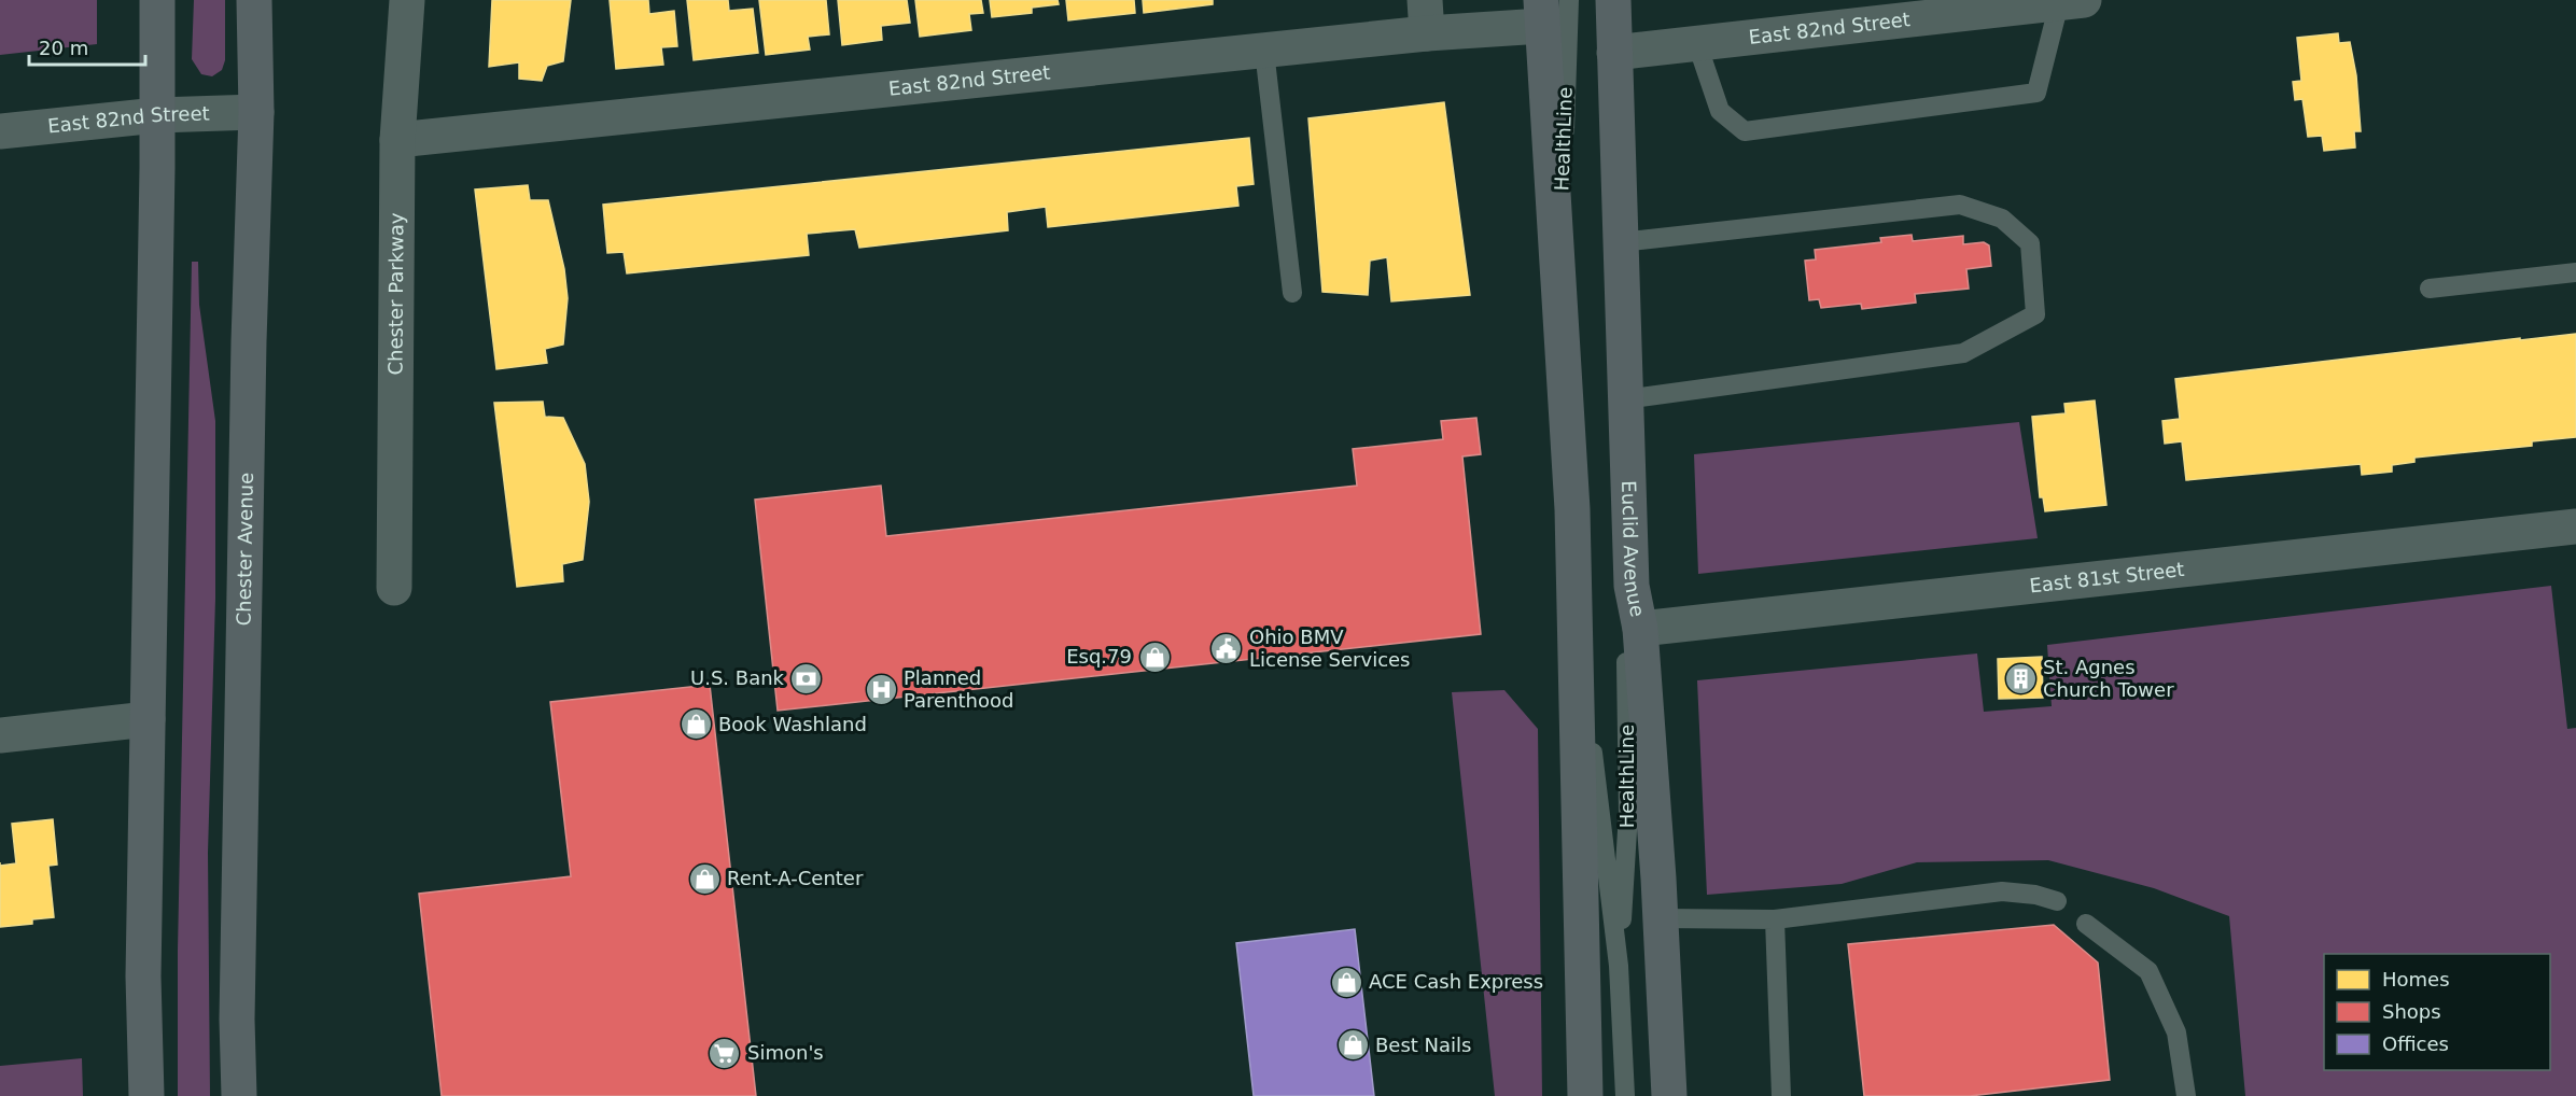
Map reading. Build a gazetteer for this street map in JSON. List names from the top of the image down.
{
  "streets": {
    "main road": ["Chester Avenue", "Euclid Avenue"],
    "street": ["East 82nd Street", "Chester Parkway", "East 81st Street"],
    "lane": ["HealthLine"]
  },
  "crossings": [
    ["East 82nd Street", "Chester Parkway"],
    ["East 82nd Street", "Chester Avenue"],
    ["East 82nd Street", "Euclid Avenue"],
    ["HealthLine", "Euclid Avenue"],
    ["Euclid Avenue", "East 81st Street"]
  ],
  "places": {
    "public building": ["Ohio BMV License Services"],
    "shop": [
      "Esq.79",
      "Book Washland",
      "Rent-A-Center",
      "ACE Cash Express",
      "Best Nails"
    ],
    "bank": ["U.S. Bank"],
    "building": ["St. Agnes Church Tower"],
    "hospital": ["Planned Parenthood"],
    "supermarket": ["Simon's"]
  },
  "legend": ["Homes", "Shops", "Offices"],
  "scale_bar": "20 m"
}
